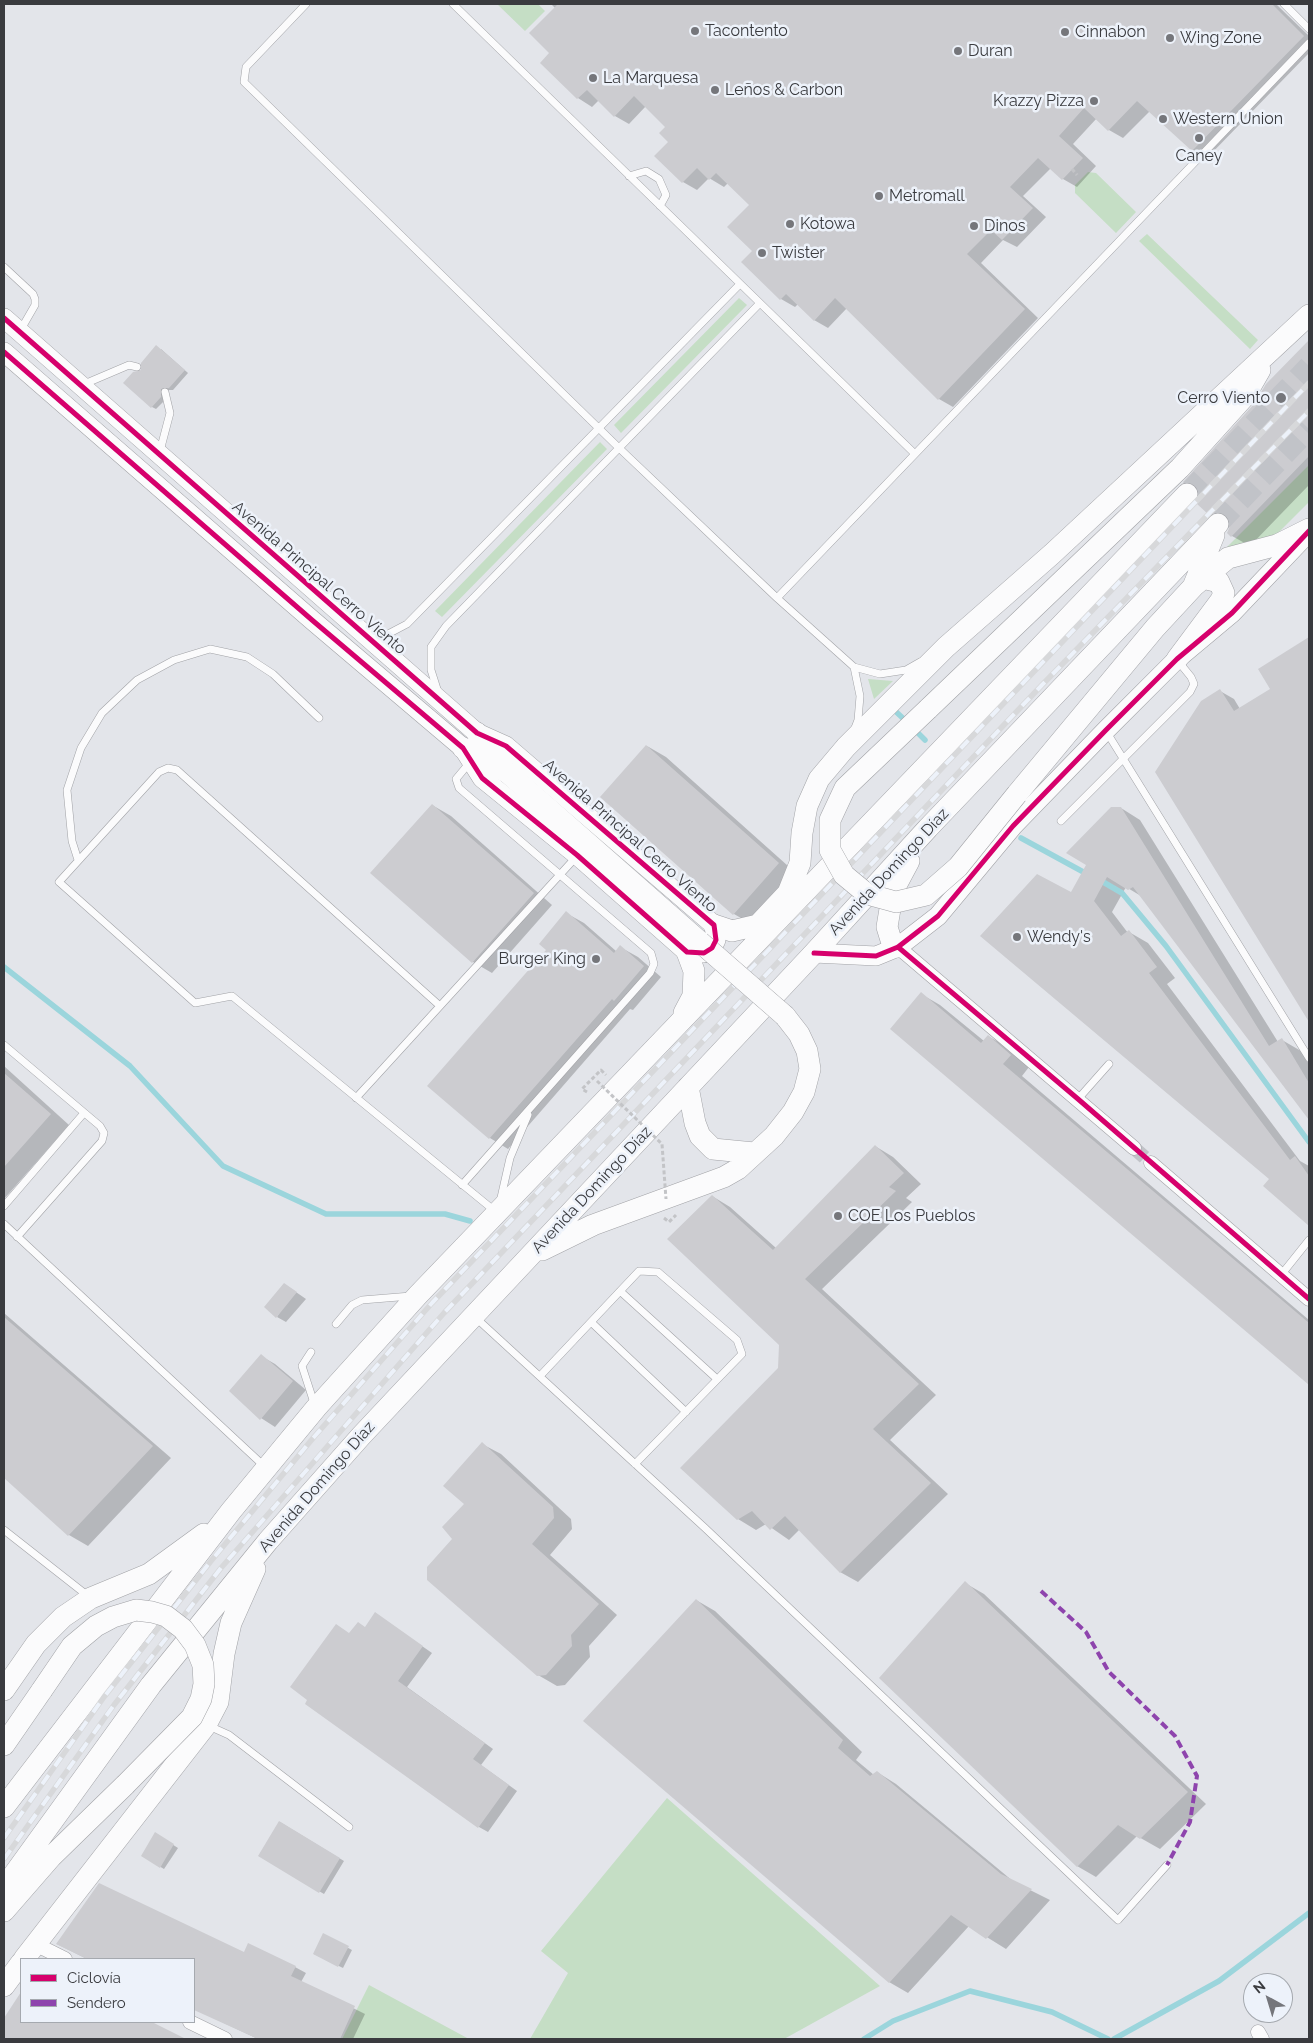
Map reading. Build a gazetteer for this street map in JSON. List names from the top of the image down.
{
  "streets": {
    "main road": ["Avenida Domingo Díaz"],
    "street": ["Avenida Principal Cerro Viento"]
  },
  "places": [
    "Tacontento",
    "Cinnabon",
    "Wing Zone",
    "Duran",
    "La Marquesa",
    "Leños & Carbon",
    "Krazzy Pizza",
    "Western Union",
    "Caney",
    "Metromall",
    "Kotowa",
    "Dinos",
    "Twister",
    "Cerro Viento",
    "Wendy's",
    "Burger King",
    "COE Los Pueblos"
  ],
  "legend": ["Ciclovía", "Sendero"],
  "north": "top left"
}
